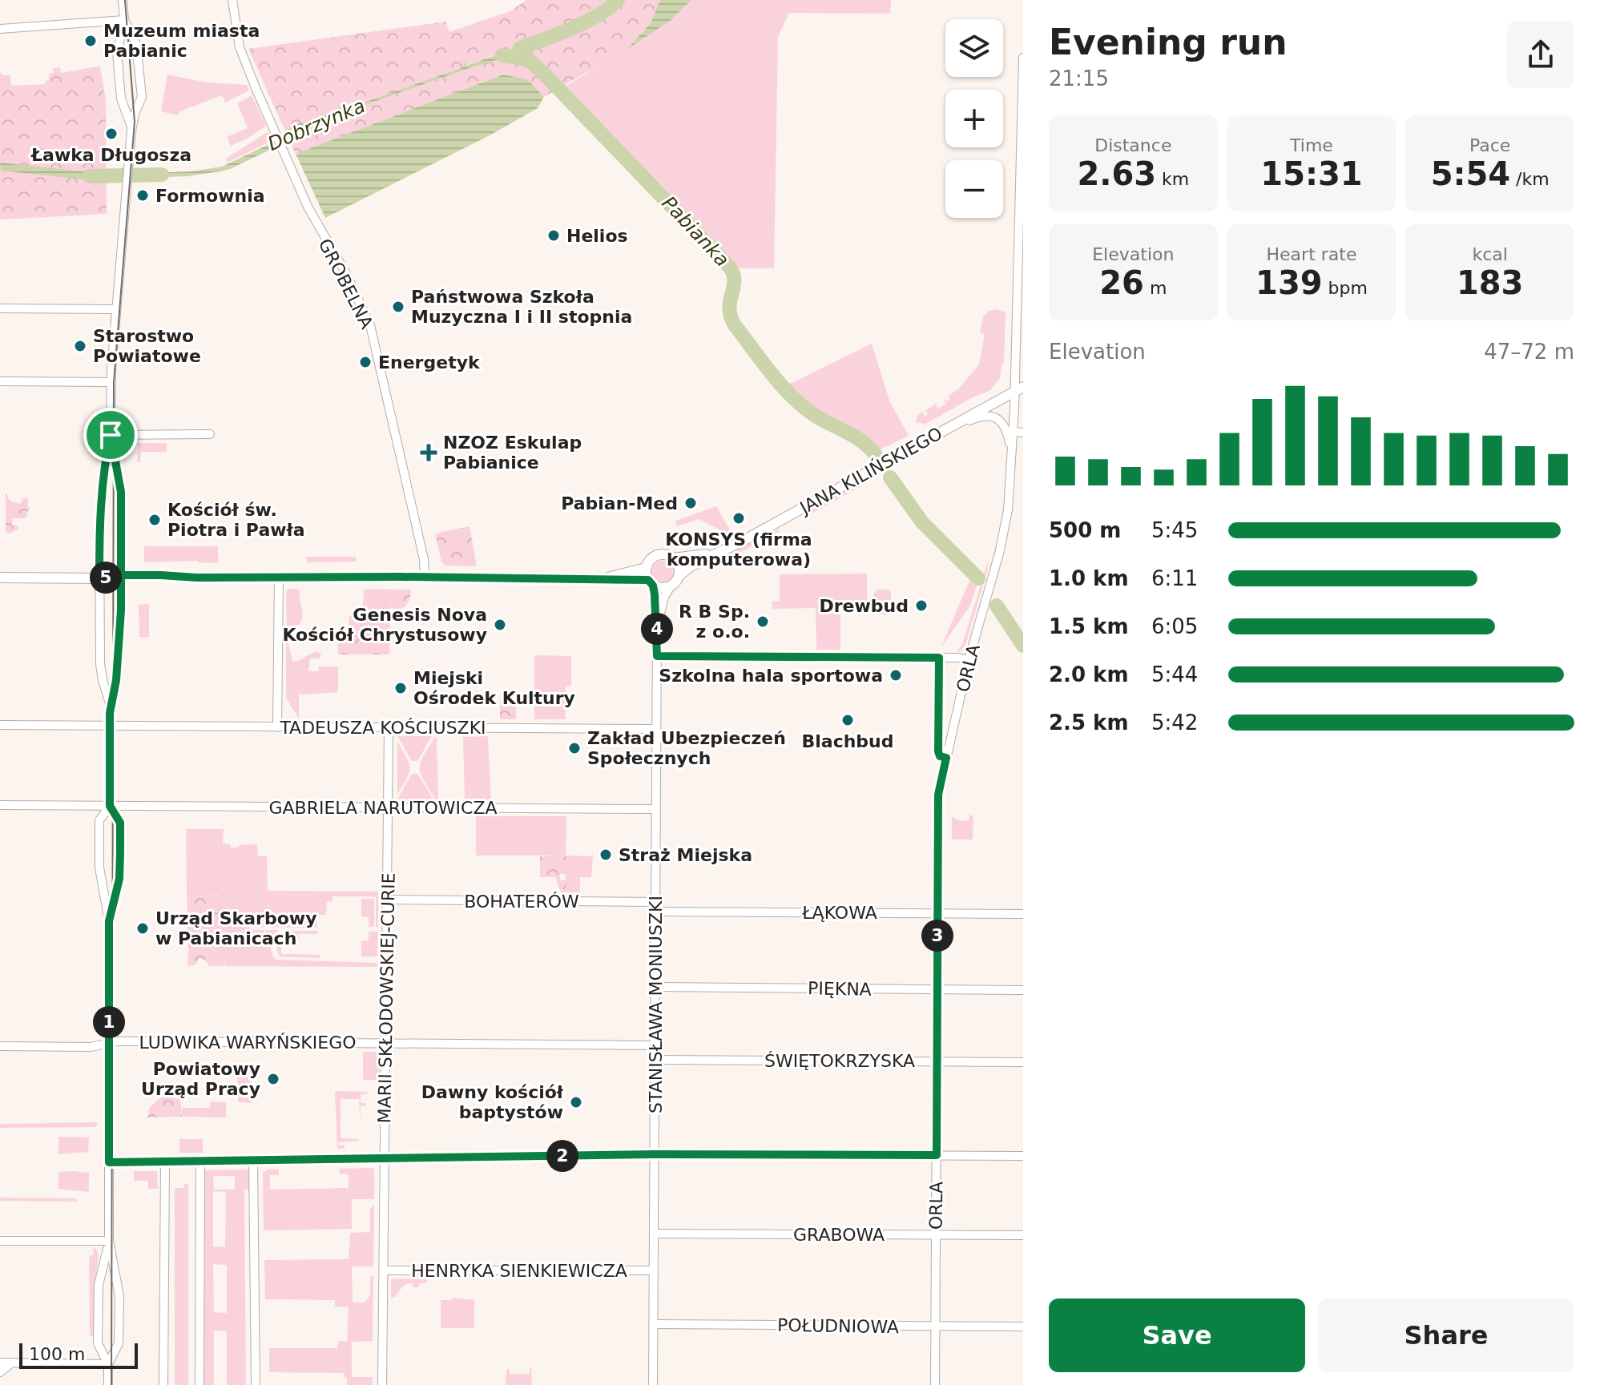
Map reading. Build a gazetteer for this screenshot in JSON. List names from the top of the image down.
{
  "streets": {
    "main road": ["JANA KILIŃSKIEGO"],
    "street": [
      "GROBELNA",
      "ORLA",
      "TADEUSZA KOŚCIUSZKI",
      "GABRIELA NARUTOWICZA",
      "BOHATERÓW",
      "ŁĄKOWA",
      "PIĘKNA",
      "MARII SKŁODOWSKIEJ-CURIE",
      "STANISŁAWA MONIUSZKI",
      "LUDWIKA WARYŃSKIEGO",
      "ŚWIĘTOKRZYSKA",
      "GRABOWA",
      "HENRYKA SIENKIEWICZA",
      "POŁUDNIOWA"
    ]
  },
  "crossings": [
    ["JANA KILIŃSKIEGO", "STANISŁAWA MONIUSZKI"],
    ["ORLA", "ŁĄKOWA"],
    ["ORLA", "PIĘKNA"],
    ["ORLA", "ŚWIĘTOKRZYSKA"],
    ["ORLA", "GRABOWA"],
    ["ORLA", "POŁUDNIOWA"],
    ["TADEUSZA KOŚCIUSZKI", "MARII SKŁODOWSKIEJ-CURIE"],
    ["TADEUSZA KOŚCIUSZKI", "STANISŁAWA MONIUSZKI"],
    ["GABRIELA NARUTOWICZA", "MARII SKŁODOWSKIEJ-CURIE"],
    ["GABRIELA NARUTOWICZA", "STANISŁAWA MONIUSZKI"],
    ["BOHATERÓW", "MARII SKŁODOWSKIEJ-CURIE"],
    ["BOHATERÓW", "STANISŁAWA MONIUSZKI"],
    ["ŁĄKOWA", "STANISŁAWA MONIUSZKI"],
    ["PIĘKNA", "STANISŁAWA MONIUSZKI"],
    ["MARII SKŁODOWSKIEJ-CURIE", "LUDWIKA WARYŃSKIEGO"],
    ["MARII SKŁODOWSKIEJ-CURIE", "HENRYKA SIENKIEWICZA"],
    ["STANISŁAWA MONIUSZKI", "LUDWIKA WARYŃSKIEGO"],
    ["STANISŁAWA MONIUSZKI", "ŚWIĘTOKRZYSKA"],
    ["STANISŁAWA MONIUSZKI", "GRABOWA"],
    ["STANISŁAWA MONIUSZKI", "HENRYKA SIENKIEWICZA"],
    ["STANISŁAWA MONIUSZKI", "POŁUDNIOWA"]
  ],
  "water": ["Dobrzynka", "Pabianka"],
  "places": {
    "other": [
      "Muzeum miasta Pabianic",
      "Ławka Długosza",
      "Formownia",
      "Helios",
      "Państwowa Szkoła Muzyczna I i II stopnia",
      "Starostwo Powiatowe",
      "Energetyk",
      "Pabian-Med",
      "KONSYS (firma komputerowa)",
      "Kościół św. Piotra i Pawła",
      "Drewbud",
      "R B Sp. z o.o.",
      "Genesis Nova Kościół Chrystusowy",
      "Szkolna hala sportowa",
      "Miejski Ośrodek Kultury",
      "Blachbud",
      "Zakład Ubezpieczeń Społecznych",
      "Straż Miejska",
      "Urząd Skarbowy w Pabianicach",
      "Powiatowy Urząd Pracy",
      "Dawny kościół baptystów"
    ],
    "health": ["NZOZ Eskulap Pabianice"]
  },
  "scale_bar": "100 m",
  "page": {
    "heading": ["Evening run", "21:15"],
    "map_buttons": ["+", "−"],
    "stats": [
      ["Distance", "2.63 km"],
      ["Time", "15:31"],
      ["Pace", "5:54 /km"],
      ["Elevation", "26 m"],
      ["Heart rate", "139 bpm"],
      ["kcal", "183"]
    ],
    "chart": ["Elevation", "47–72 m"],
    "list": [
      {
        "name": "500 m",
        "note": "5:45"
      },
      {
        "name": "1.0 km",
        "note": "6:11"
      },
      {
        "name": "1.5 km",
        "note": "6:05"
      },
      {
        "name": "2.0 km",
        "note": "5:44"
      },
      {
        "name": "2.5 km",
        "note": "5:42"
      }
    ],
    "pins": [
      "5",
      "4",
      "3",
      "1",
      "2"
    ],
    "buttons": ["Save", "Share"],
    "scale": "100 m"
  }
}
